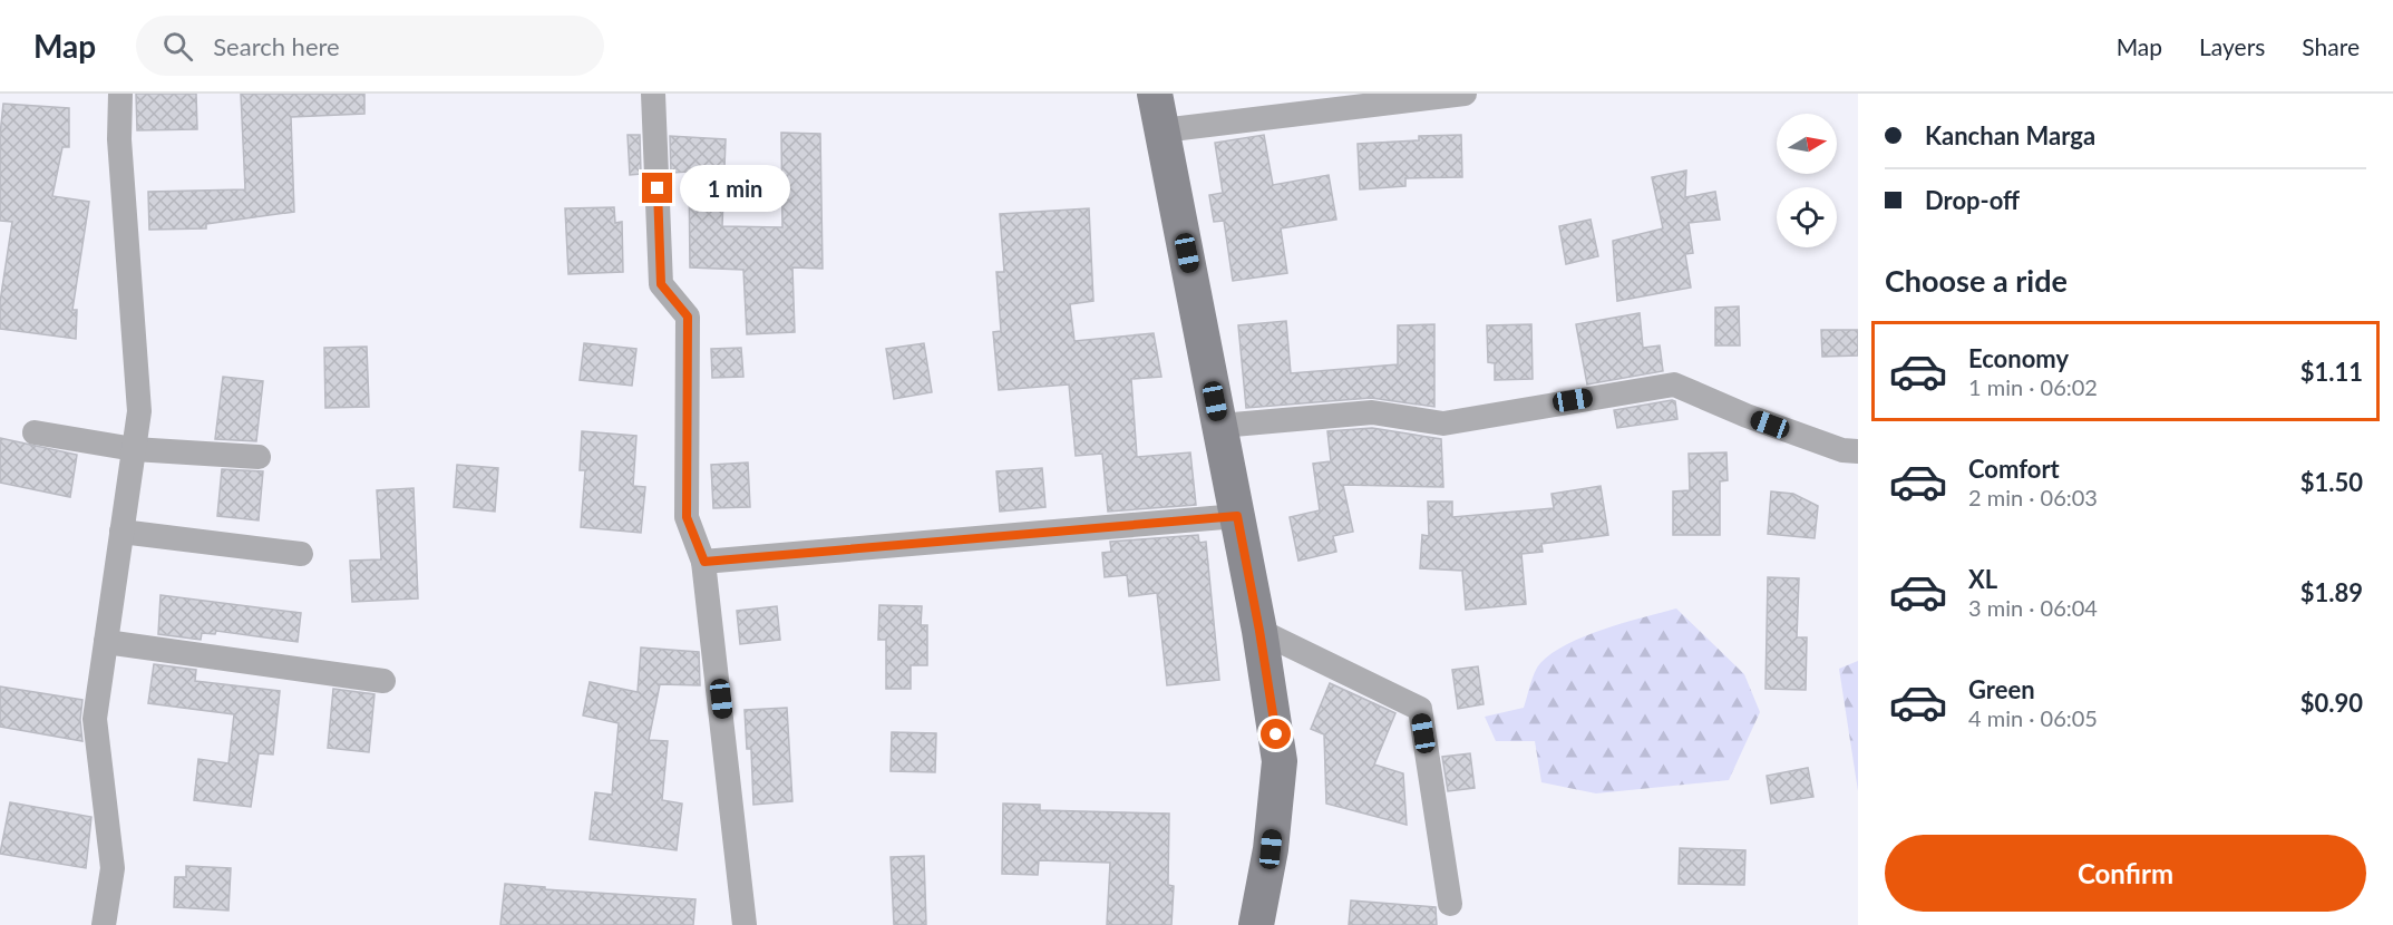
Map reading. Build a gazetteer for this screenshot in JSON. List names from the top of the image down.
{
  "north": "right",
  "page": {
    "header": "Map",
    "search": "Search here",
    "nav": ["Map", "Layers", "Share"],
    "banner": ["Kanchan Marga", "Drop-off"],
    "bubble": "1 min",
    "heading": "Choose a ride",
    "list": [
      {
        "name": "Economy",
        "note": "1 min · 06:02",
        "value": "$1.11"
      },
      {
        "name": "Comfort",
        "note": "2 min · 06:03",
        "value": "$1.50"
      },
      {
        "name": "XL",
        "note": "3 min · 06:04",
        "value": "$1.89"
      },
      {
        "name": "Green",
        "note": "4 min · 06:05",
        "value": "$0.90"
      }
    ],
    "buttons": "Confirm"
  }
}
